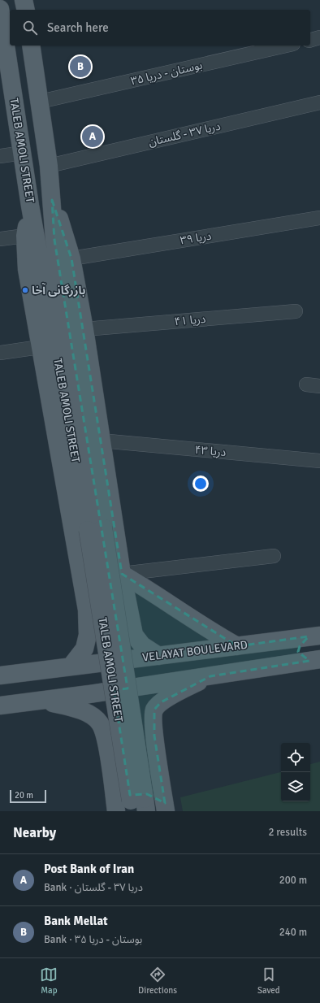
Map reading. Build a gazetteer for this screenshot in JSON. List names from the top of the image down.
{
  "streets": {
    "main road": ["TALEB AMOLI STREET", "VELAYAT BOULEVARD"],
    "street": [
      "بوستان - دریا ۳۵",
      "دریا ۳۷ - گلستان",
      "دریا ۳۹",
      "دریا ۴۱",
      "دریا ۴۳"
    ]
  },
  "crossings": [
    ["بوستان - دریا ۳۵", "TALEB AMOLI STREET"],
    ["دریا ۳۷ - گلستان", "TALEB AMOLI STREET"]
  ],
  "places": ["بازرگانی آخا"],
  "scale_bar": "20 m",
  "page": {
    "search": "Search here",
    "pins": ["B", "A"],
    "scale": "20 m",
    "heading": ["Nearby", "2 results"],
    "list": [
      {
        "mark": "A",
        "name": "Post Bank of Iran",
        "note": "Bank · دریا ۳۷ - گلستان",
        "value": "200 m"
      },
      {
        "mark": "B",
        "name": "Bank Mellat",
        "note": "Bank · بوستان - دریا ۳۵",
        "value": "240 m"
      }
    ],
    "nav": ["Map", "Directions", "Saved"]
  }
}
